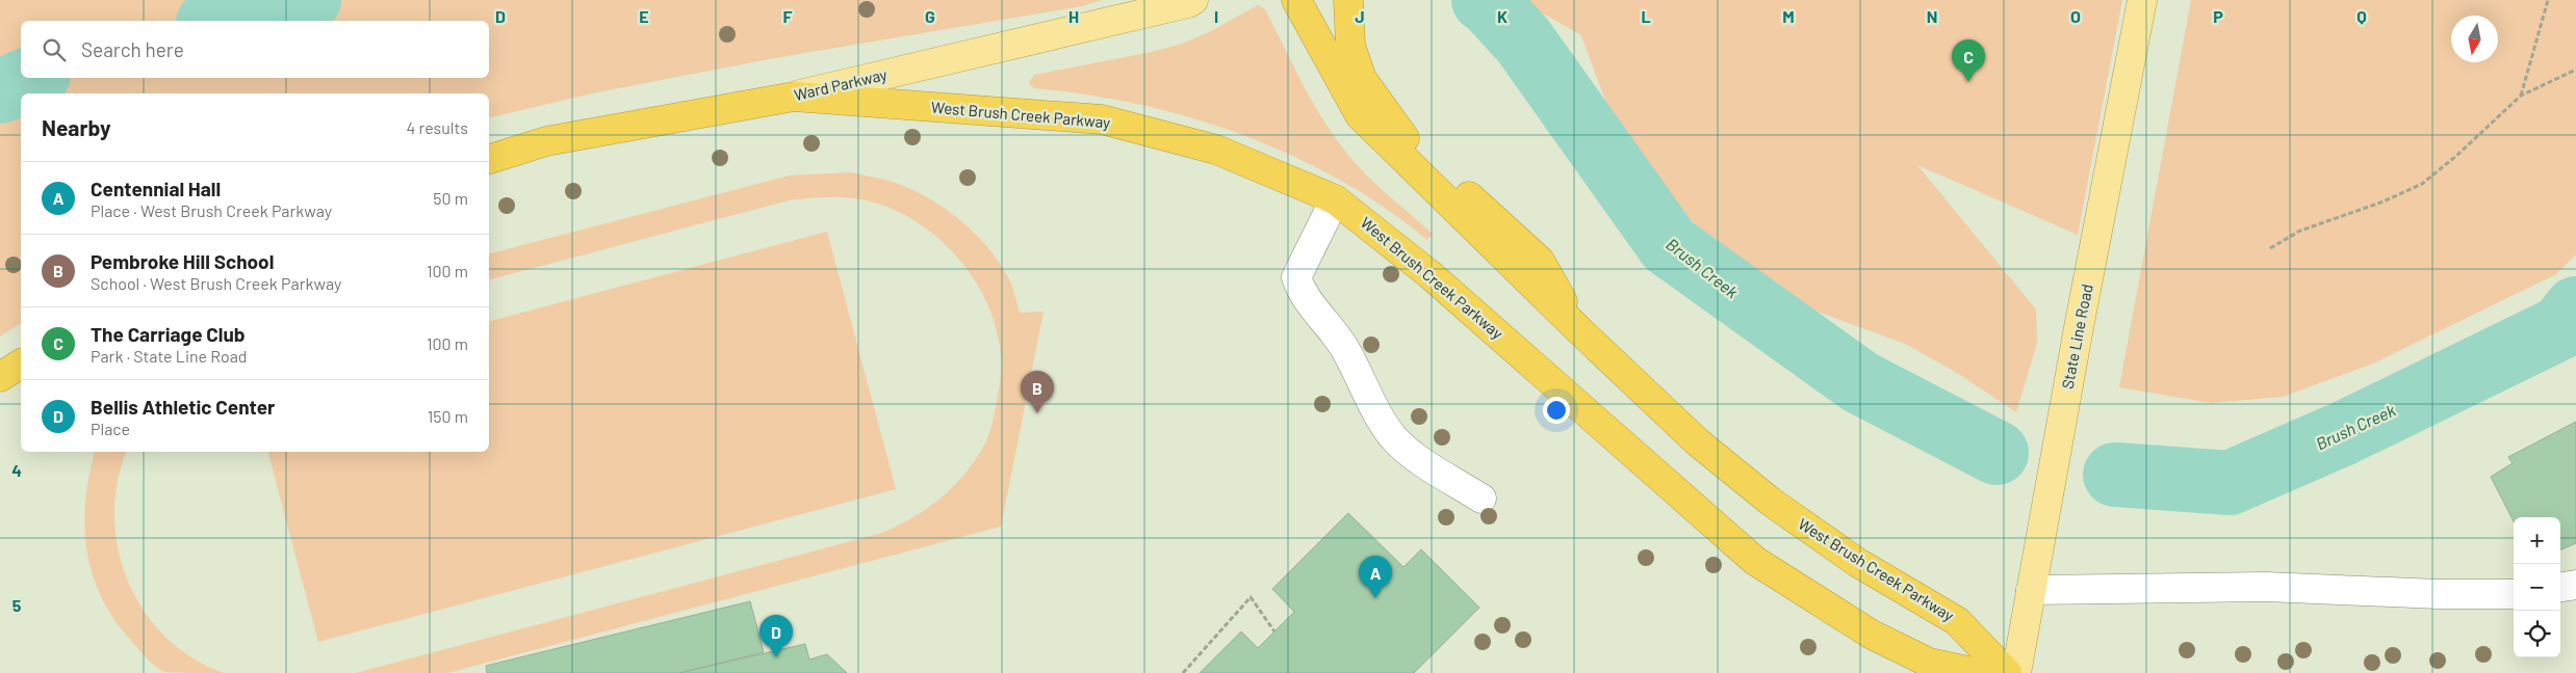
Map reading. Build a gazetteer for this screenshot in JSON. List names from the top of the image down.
{
  "streets": {
    "highway": ["Ward Parkway", "West Brush Creek Parkway"],
    "main road": ["State Line Road"]
  },
  "crossings": [
    ["Ward Parkway", "West Brush Creek Parkway"]
  ],
  "water": ["Brush Creek"],
  "north": "bottom",
  "page": {
    "search": "Search here",
    "pins": [
      "C",
      "B",
      "A",
      "D"
    ],
    "heading": ["Nearby", "4 results"],
    "list": [
      {
        "mark": "A",
        "name": "Centennial Hall",
        "note": "Place · West Brush Creek Parkway",
        "value": "50 m"
      },
      {
        "mark": "B",
        "name": "Pembroke Hill School",
        "note": "School · West Brush Creek Parkway",
        "value": "100 m"
      },
      {
        "mark": "C",
        "name": "The Carriage Club",
        "note": "Park · State Line Road",
        "value": "100 m"
      },
      {
        "mark": "D",
        "name": "Bellis Athletic Center",
        "note": "Place",
        "value": "150 m"
      }
    ],
    "map_buttons": ["+", "−"]
  },
  "grid": {
    "columns": [
      "D",
      "E",
      "F",
      "G",
      "H",
      "I",
      "J",
      "K",
      "L",
      "M",
      "N",
      "O",
      "P",
      "Q"
    ],
    "rows": ["4", "5"]
  }
}
